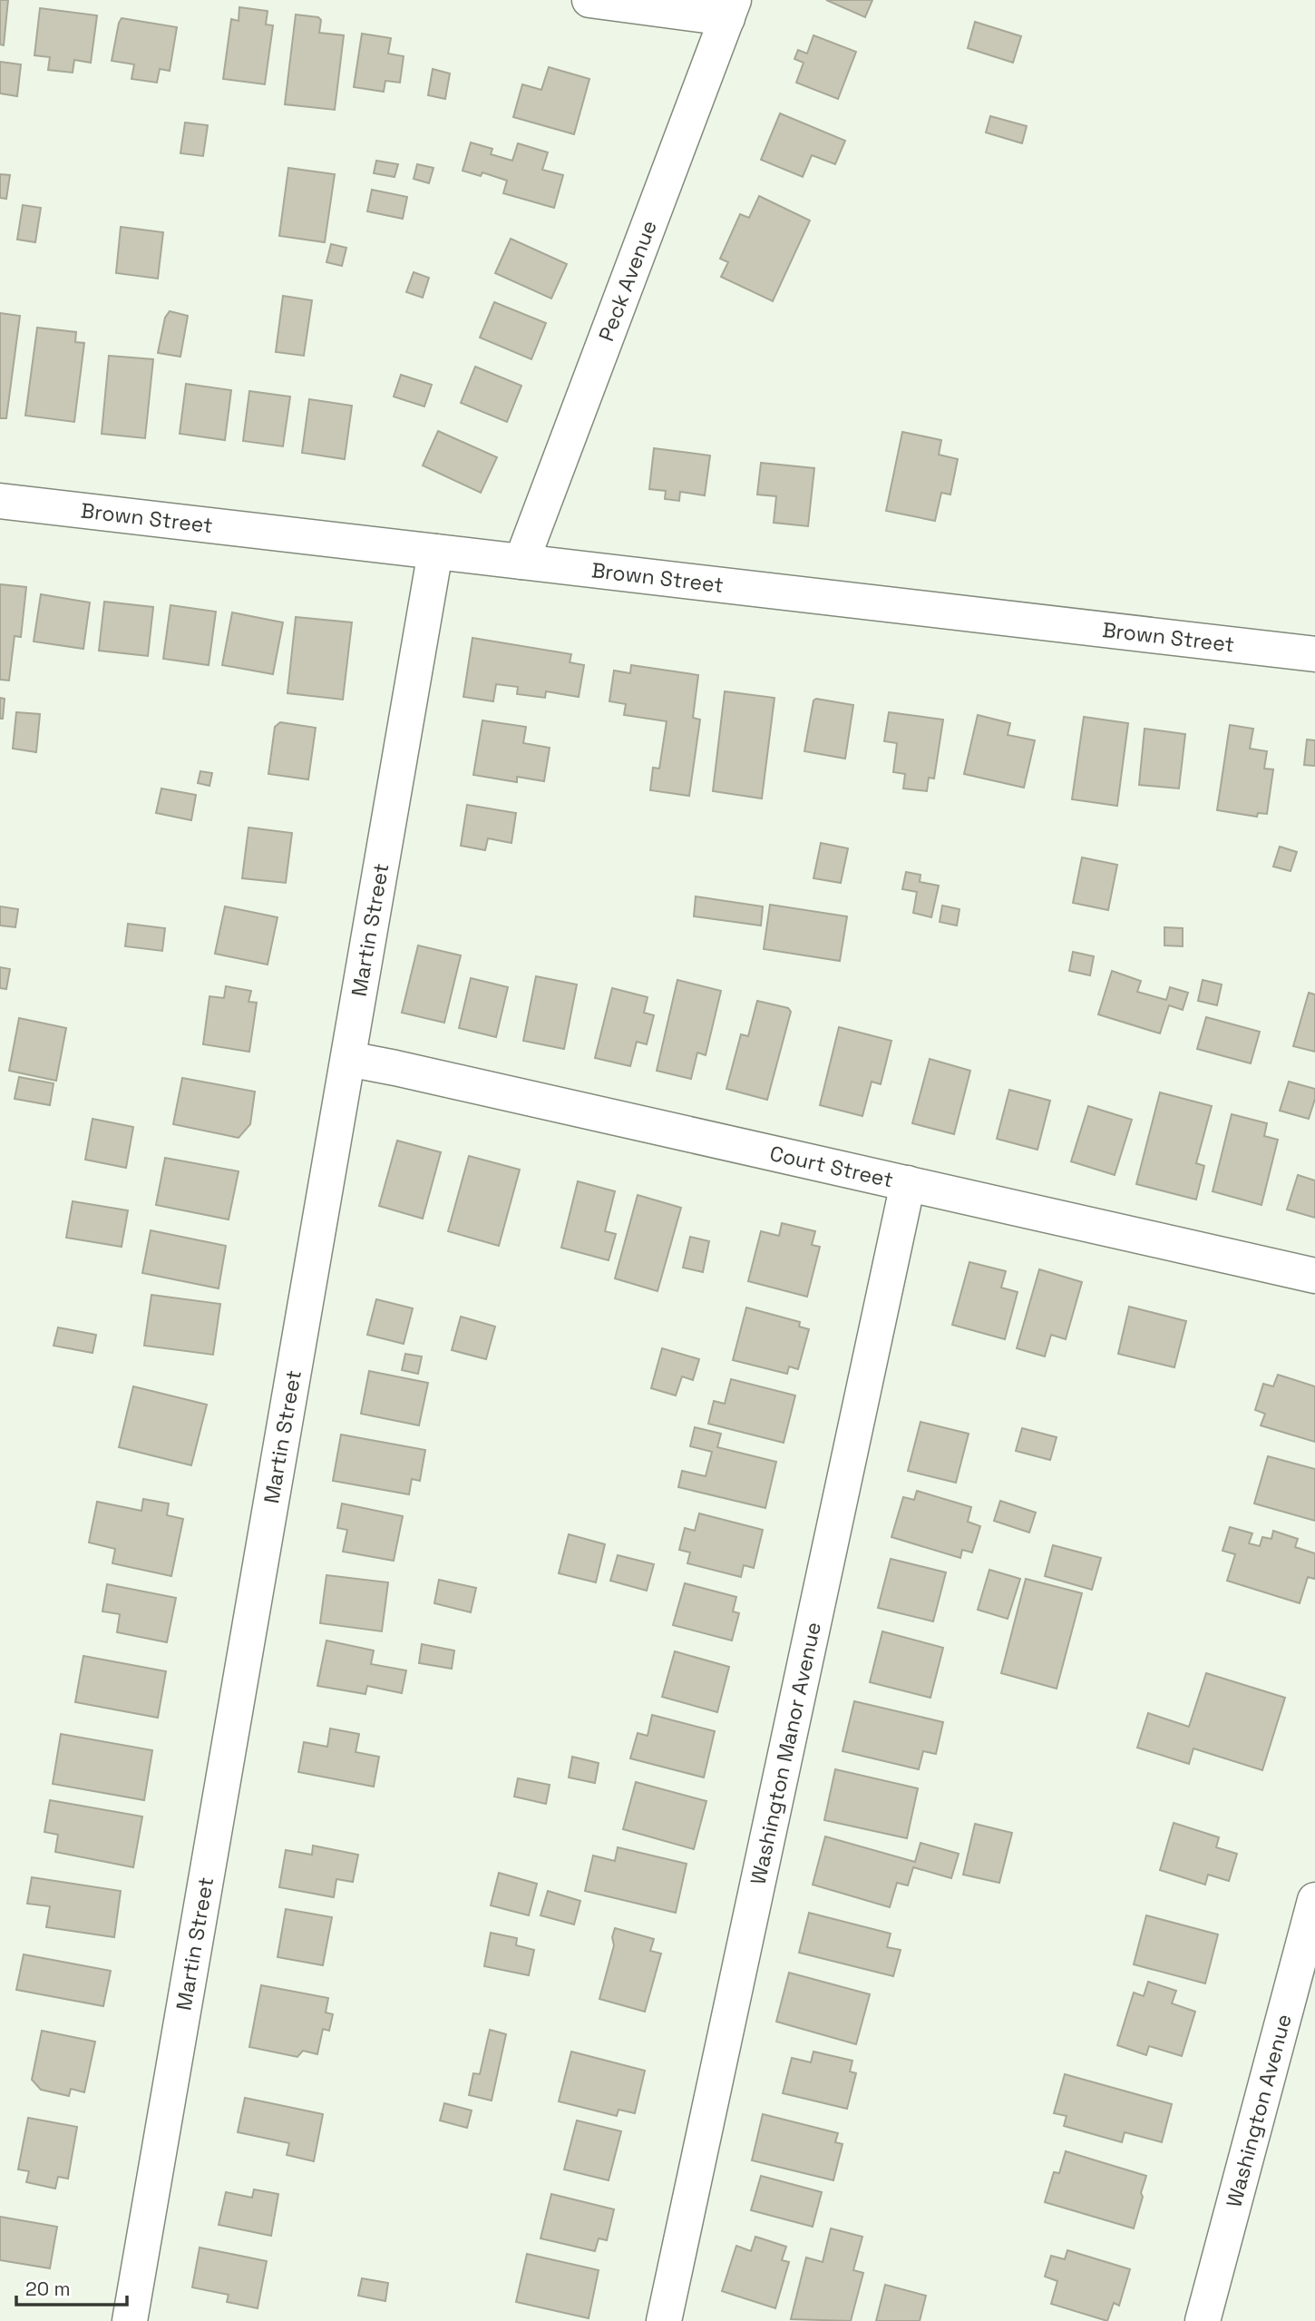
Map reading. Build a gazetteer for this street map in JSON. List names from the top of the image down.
{
  "streets": {
    "street": [
      "Peck Avenue",
      "Brown Street",
      "Martin Street",
      "Court Street",
      "Washington Manor Avenue",
      "Washington Avenue"
    ]
  },
  "crossings": [
    ["Peck Avenue", "Brown Street"],
    ["Brown Street", "Martin Street"],
    ["Martin Street", "Court Street"],
    ["Court Street", "Washington Manor Avenue"]
  ],
  "scale_bar": "20 m"
}
